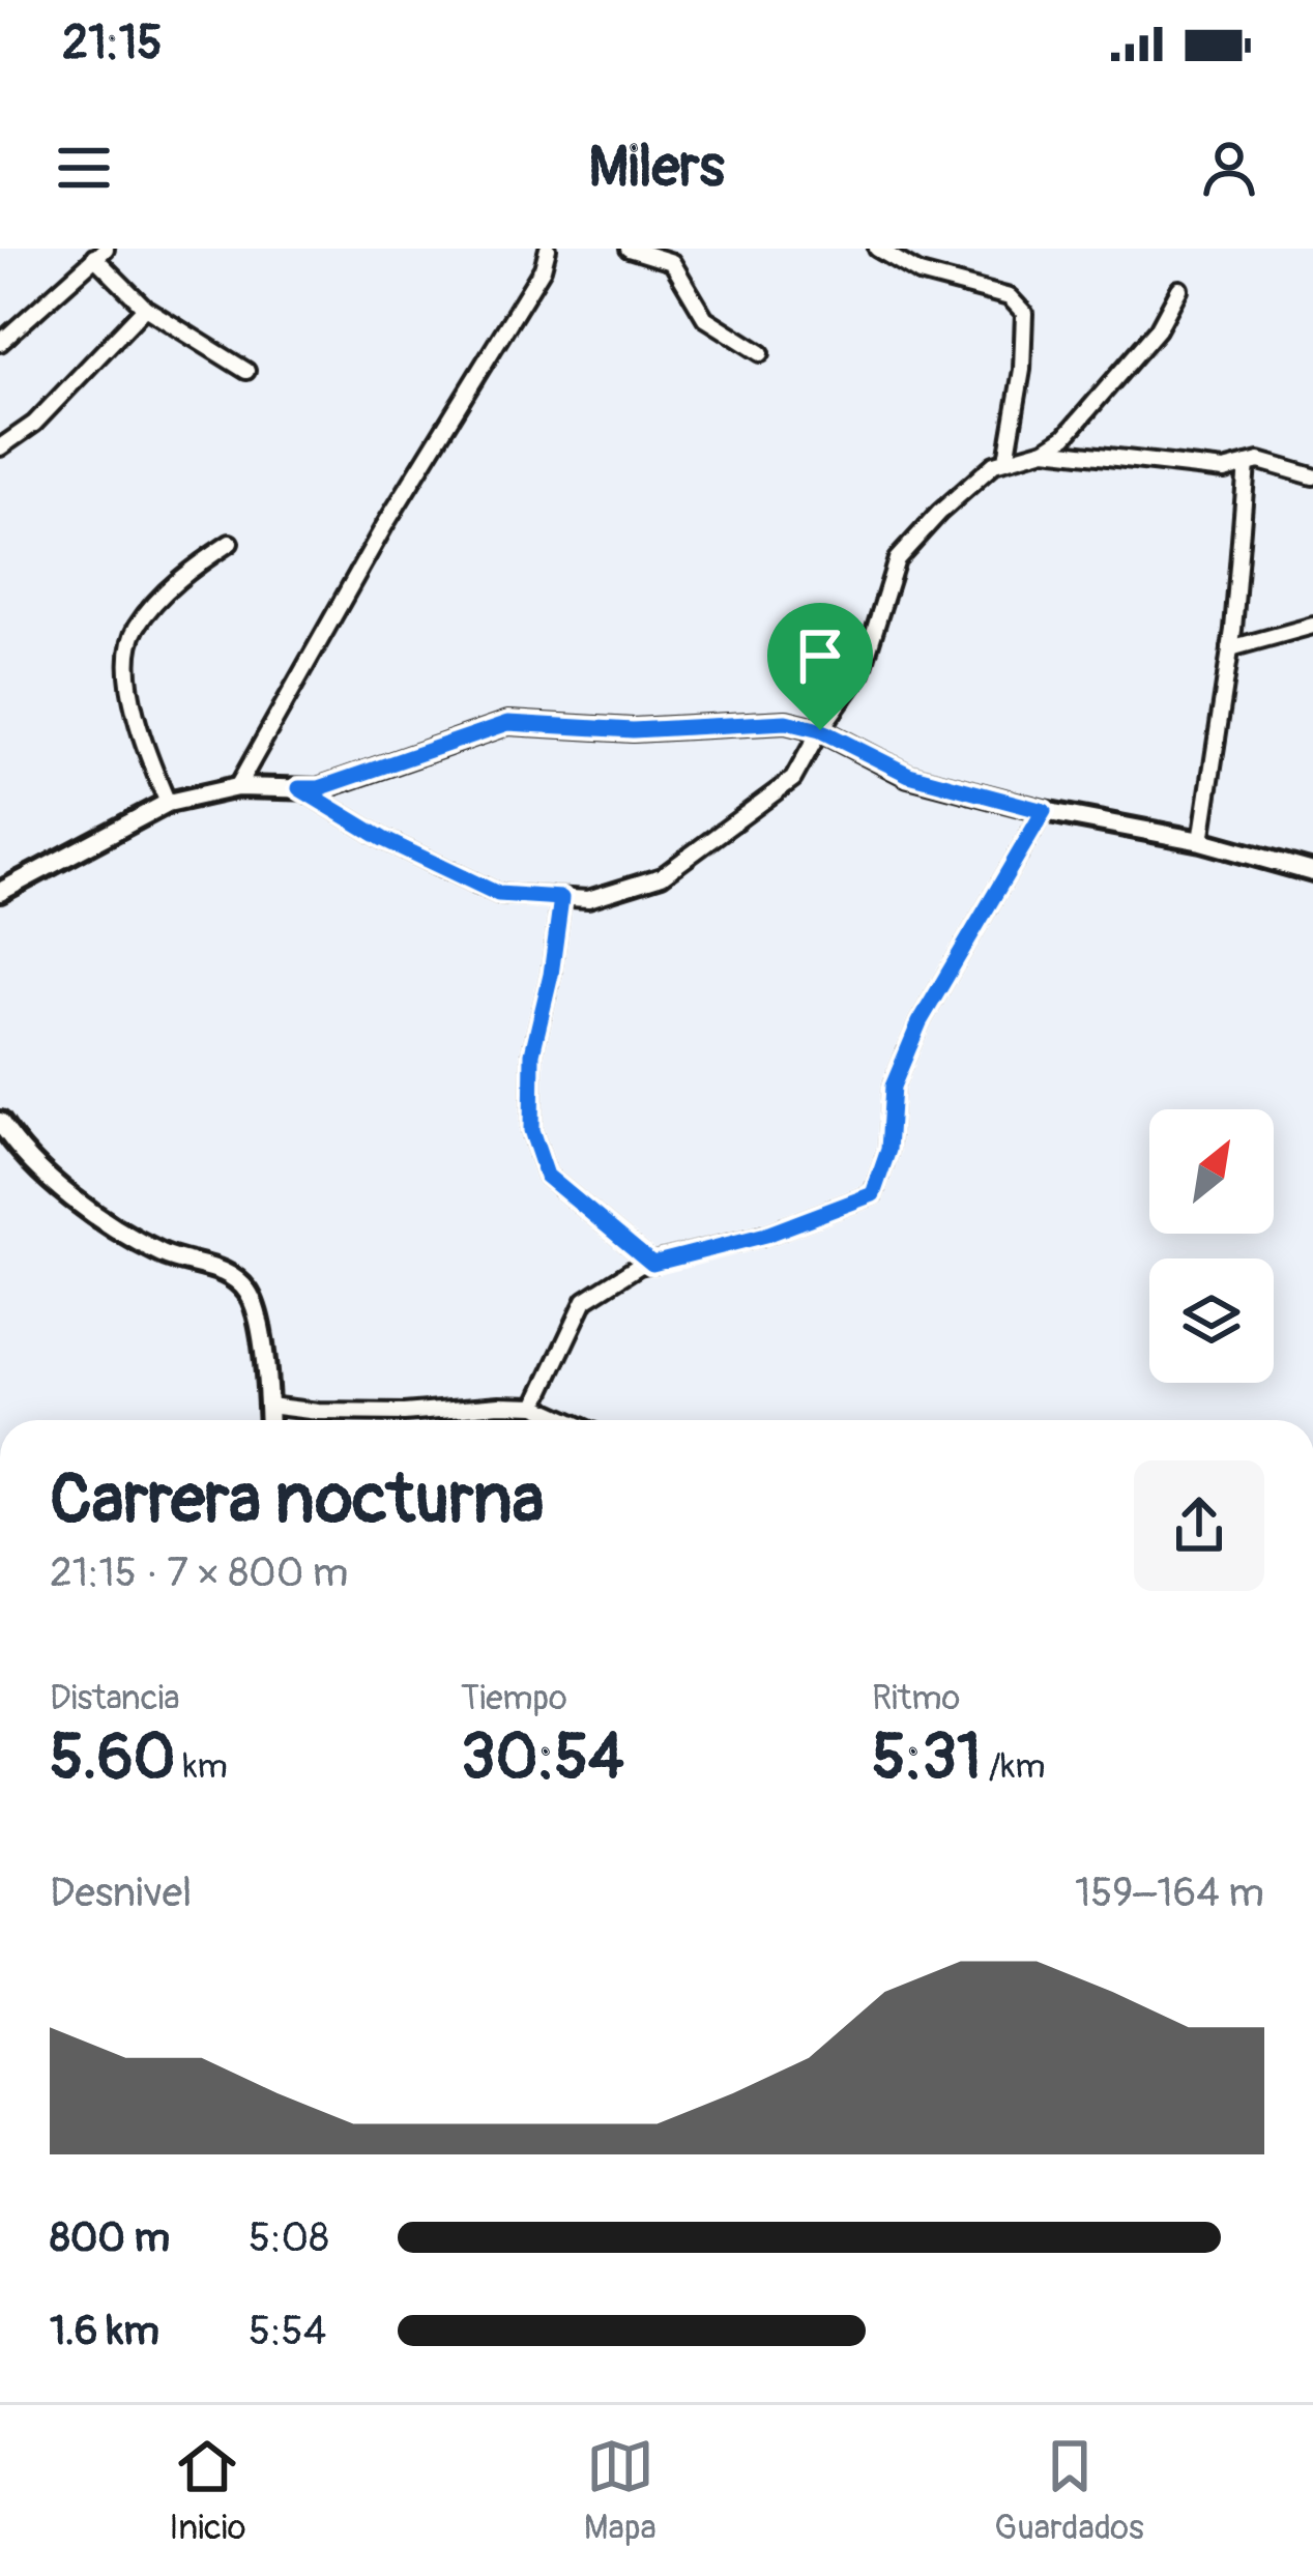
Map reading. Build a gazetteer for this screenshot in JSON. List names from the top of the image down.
{
  "north": "top right",
  "page": {
    "status": "21:15",
    "header": "Milers",
    "heading": ["Carrera nocturna", "21:15 · 7 × 800 m"],
    "stats": [
      ["Distancia", "5.60 km"],
      ["Tiempo", "30:54"],
      ["Ritmo", "5:31 /km"]
    ],
    "chart": ["Desnivel", "159–164 m"],
    "list": [
      {
        "name": "800 m",
        "note": "5:08"
      },
      {
        "name": "1.6 km",
        "note": "5:54"
      }
    ],
    "tabs": ["Inicio", "Mapa", "Guardados"]
  }
}
